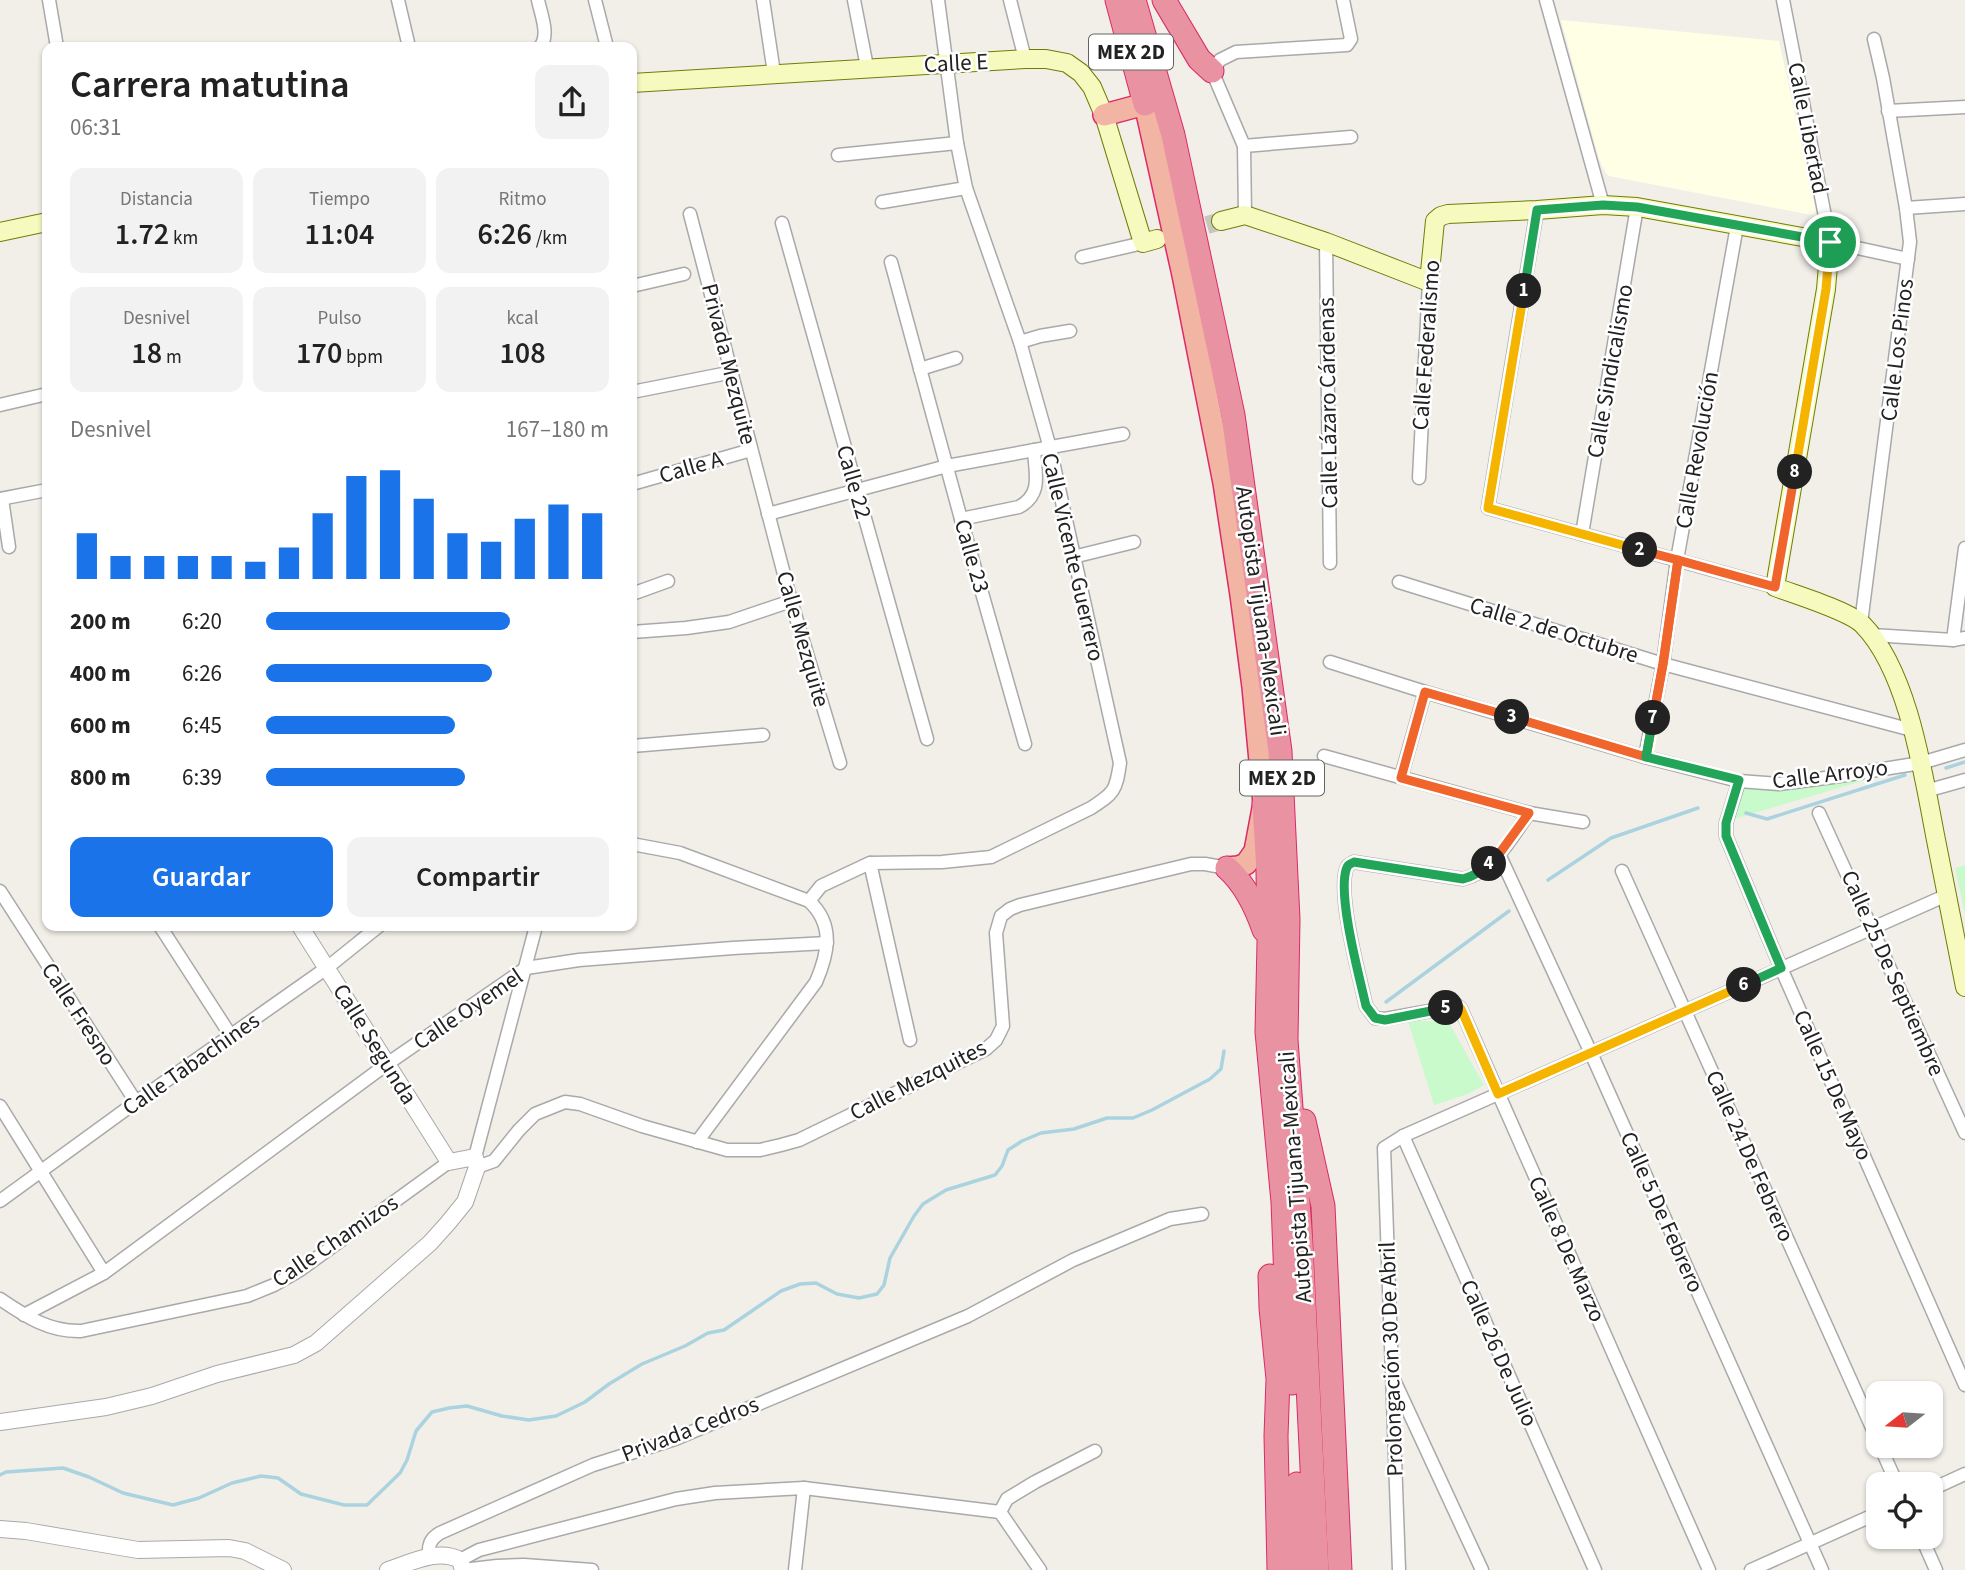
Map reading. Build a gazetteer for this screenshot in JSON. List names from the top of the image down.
{
  "streets": {
    "highway": ["MEX 2D", "Autopista Tijuana-Mexicali"],
    "main road": ["Calle E", "Calle Libertad", "Calle Federalismo"],
    "street": [
      "Calle Los Pinos",
      "Privada Mezquite",
      "Calle Sindicalismo",
      "Calle Lázaro Cárdenas",
      "Calle Revolución",
      "Calle A",
      "Calle 22",
      "Calle 23",
      "Calle Vicente Guerrero",
      "Calle 2 de Octubre",
      "Calle Mezquite",
      "Calle Arroyo",
      "Calle 25 De Septiembre",
      "Calle Oyemel",
      "Calle Fresno",
      "Calle Segunda",
      "Calle Tabachines",
      "Calle Mezquites",
      "Calle 15 De Mayo",
      "Calle 24 De Febrero",
      "Calle 5 De Febrero",
      "Calle Chamizos",
      "Calle 8 De Marzo",
      "Calle 26 De Julio",
      "Prolongación 30 De Abril",
      "Privada Cedros"
    ]
  },
  "crossings": [
    ["Calle E", "Calle Vicente Guerrero"],
    ["Privada Mezquite", "Calle A"],
    ["Privada Mezquite", "Calle Mezquite"],
    ["Calle Revolución", "Calle 2 de Octubre"],
    ["Calle Revolución", "Calle Arroyo"],
    ["Calle Arroyo", "Calle 15 De Mayo"],
    ["Calle Oyemel", "Calle Segunda"],
    ["Calle Oyemel", "Calle Chamizos"],
    ["Calle Fresno", "Calle Tabachines"],
    ["Calle Segunda", "Calle Tabachines"],
    ["Calle Segunda", "Calle Chamizos"],
    ["Calle Mezquites", "Calle Chamizos"],
    ["Calle 5 De Febrero", "Calle 8 De Marzo"],
    ["Calle 26 De Julio", "Prolongación 30 De Abril"]
  ],
  "north": "left",
  "page": {
    "heading": ["Carrera matutina", "06:31"],
    "stats": [
      ["Distancia", "1.72 km"],
      ["Tiempo", "11:04"],
      ["Ritmo", "6:26 /km"],
      ["Desnivel", "18 m"],
      ["Pulso", "170 bpm"],
      ["kcal", "108"]
    ],
    "pins": [
      "1",
      "8",
      "2",
      "3",
      "7",
      "4",
      "6",
      "5"
    ],
    "chart": ["Desnivel", "167–180 m"],
    "list": [
      {
        "name": "200 m",
        "note": "6:20"
      },
      {
        "name": "400 m",
        "note": "6:26"
      },
      {
        "name": "600 m",
        "note": "6:45"
      },
      {
        "name": "800 m",
        "note": "6:39"
      }
    ],
    "buttons": ["Guardar", "Compartir"]
  }
}
